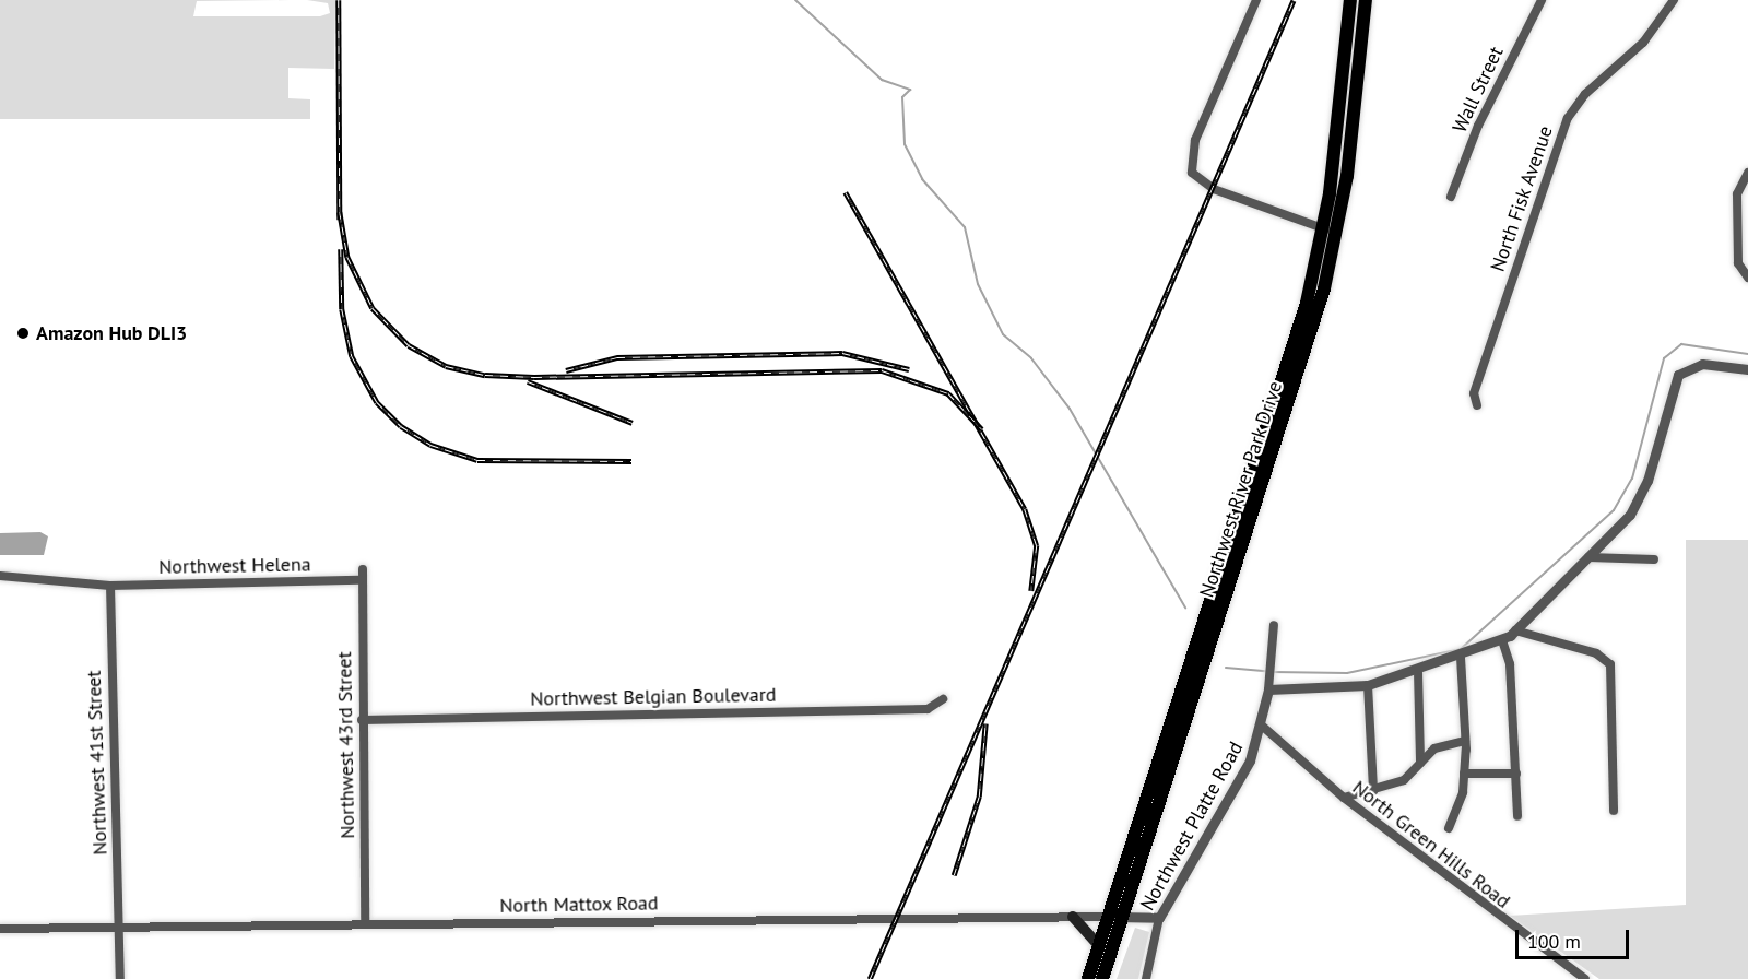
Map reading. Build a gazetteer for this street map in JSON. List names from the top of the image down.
{
  "streets": {
    "main road": ["Northwest River Park Drive"],
    "street": [
      "Wall Street",
      "North Fisk Avenue",
      "Northwest Helena",
      "Northwest Belgian Boulevard",
      "Northwest 43rd Street",
      "Northwest 41st Street",
      "Northwest Platte Road",
      "North Green Hills Road",
      "North Mattox Road"
    ]
  },
  "crossings": [
    ["Northwest River Park Drive", "North Mattox Road"],
    ["Northwest Helena", "Northwest 43rd Street"],
    ["Northwest Helena", "Northwest 41st Street"],
    ["Northwest Belgian Boulevard", "Northwest 43rd Street"],
    ["Northwest 43rd Street", "North Mattox Road"],
    ["Northwest 41st Street", "North Mattox Road"],
    ["Northwest Platte Road", "North Green Hills Road"],
    ["Northwest Platte Road", "North Mattox Road"]
  ],
  "places": ["Amazon Hub DLI3"],
  "scale_bar": "100 m"
}
